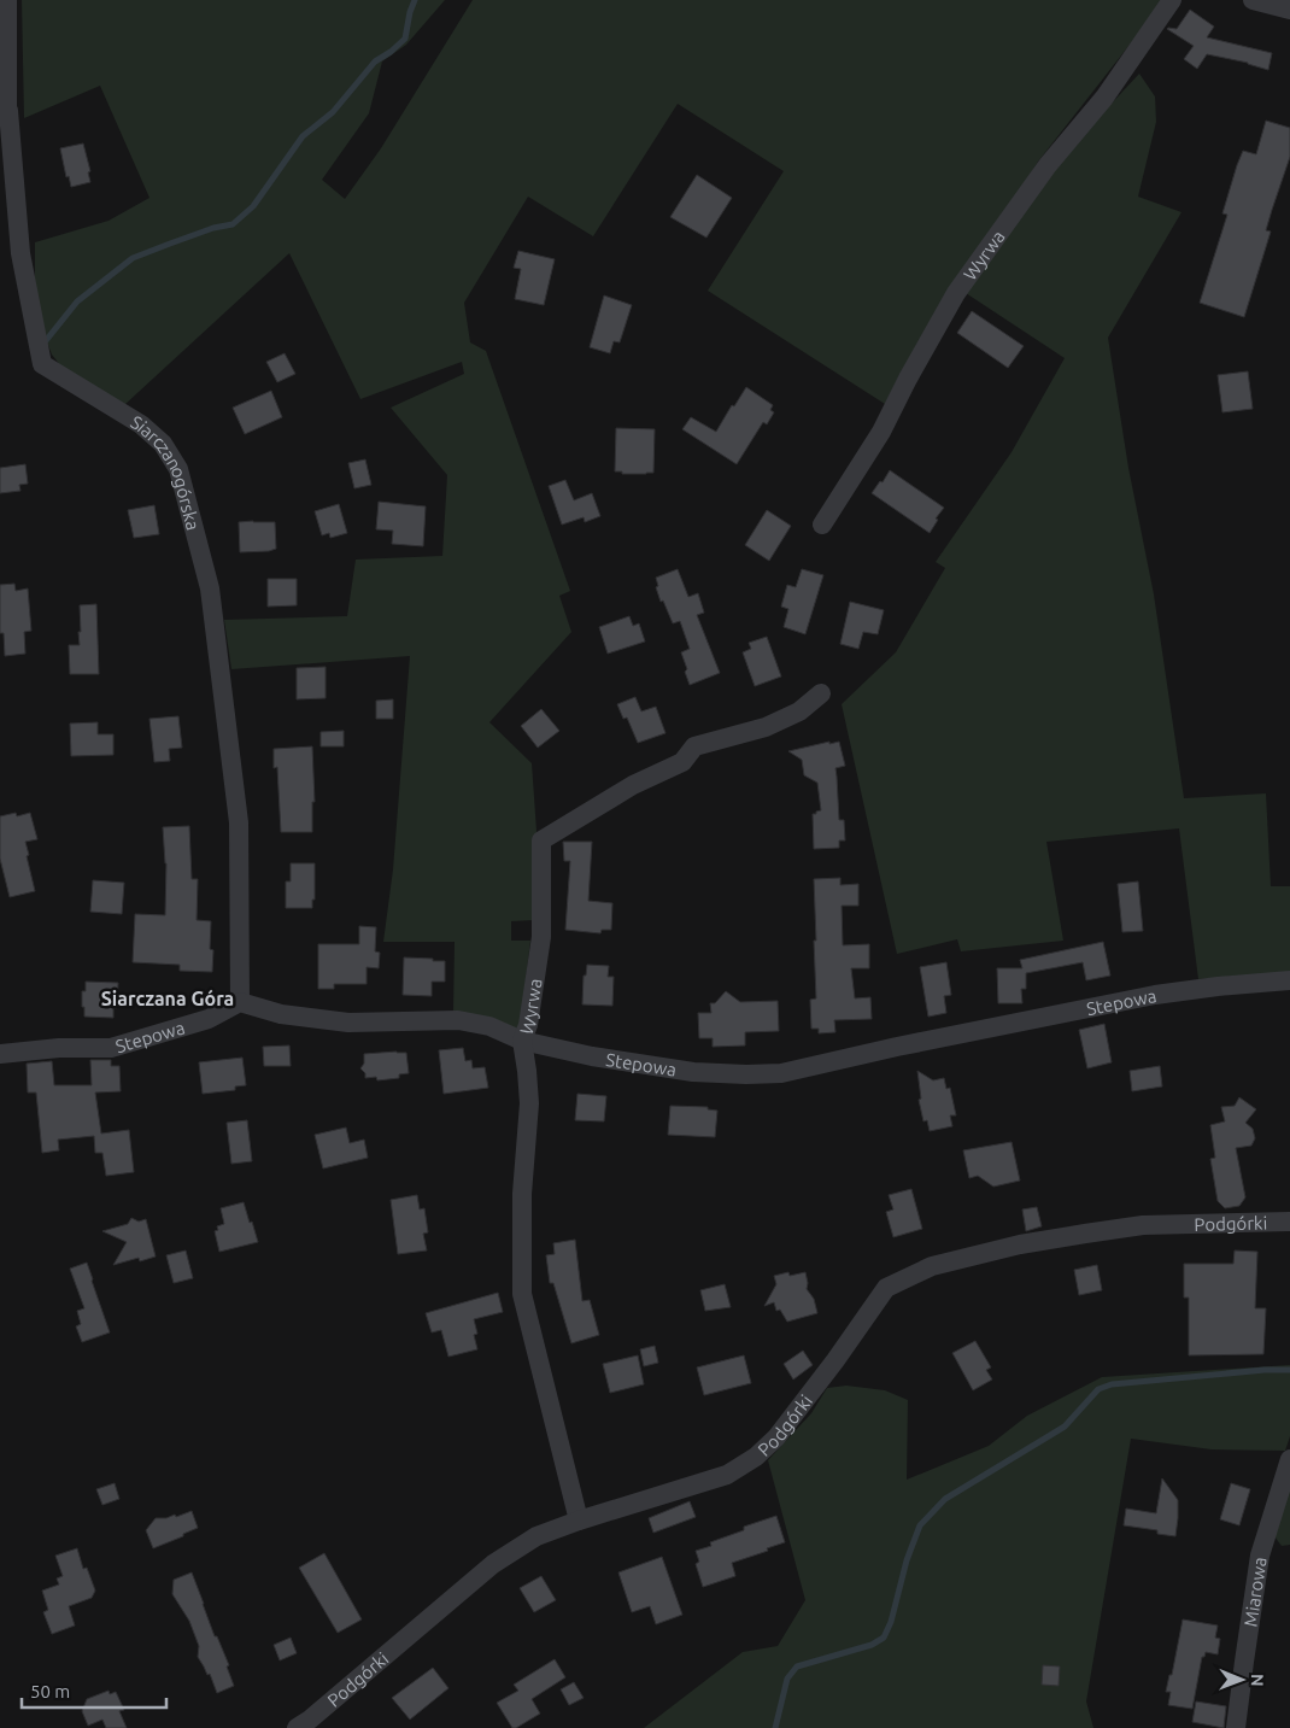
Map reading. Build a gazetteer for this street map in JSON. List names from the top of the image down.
{
  "streets": {
    "street": [
      "Wyrwa",
      "Siarczanogórska",
      "Stepowa",
      "Podgórki",
      "Miarowa"
    ]
  },
  "crossings": [
    ["Wyrwa", "Stepowa"],
    ["Wyrwa", "Podgórki"],
    ["Siarczanogórska", "Stepowa"]
  ],
  "districts": ["Siarczana Góra"],
  "scale_bar": "50 m",
  "north": "right"
}
